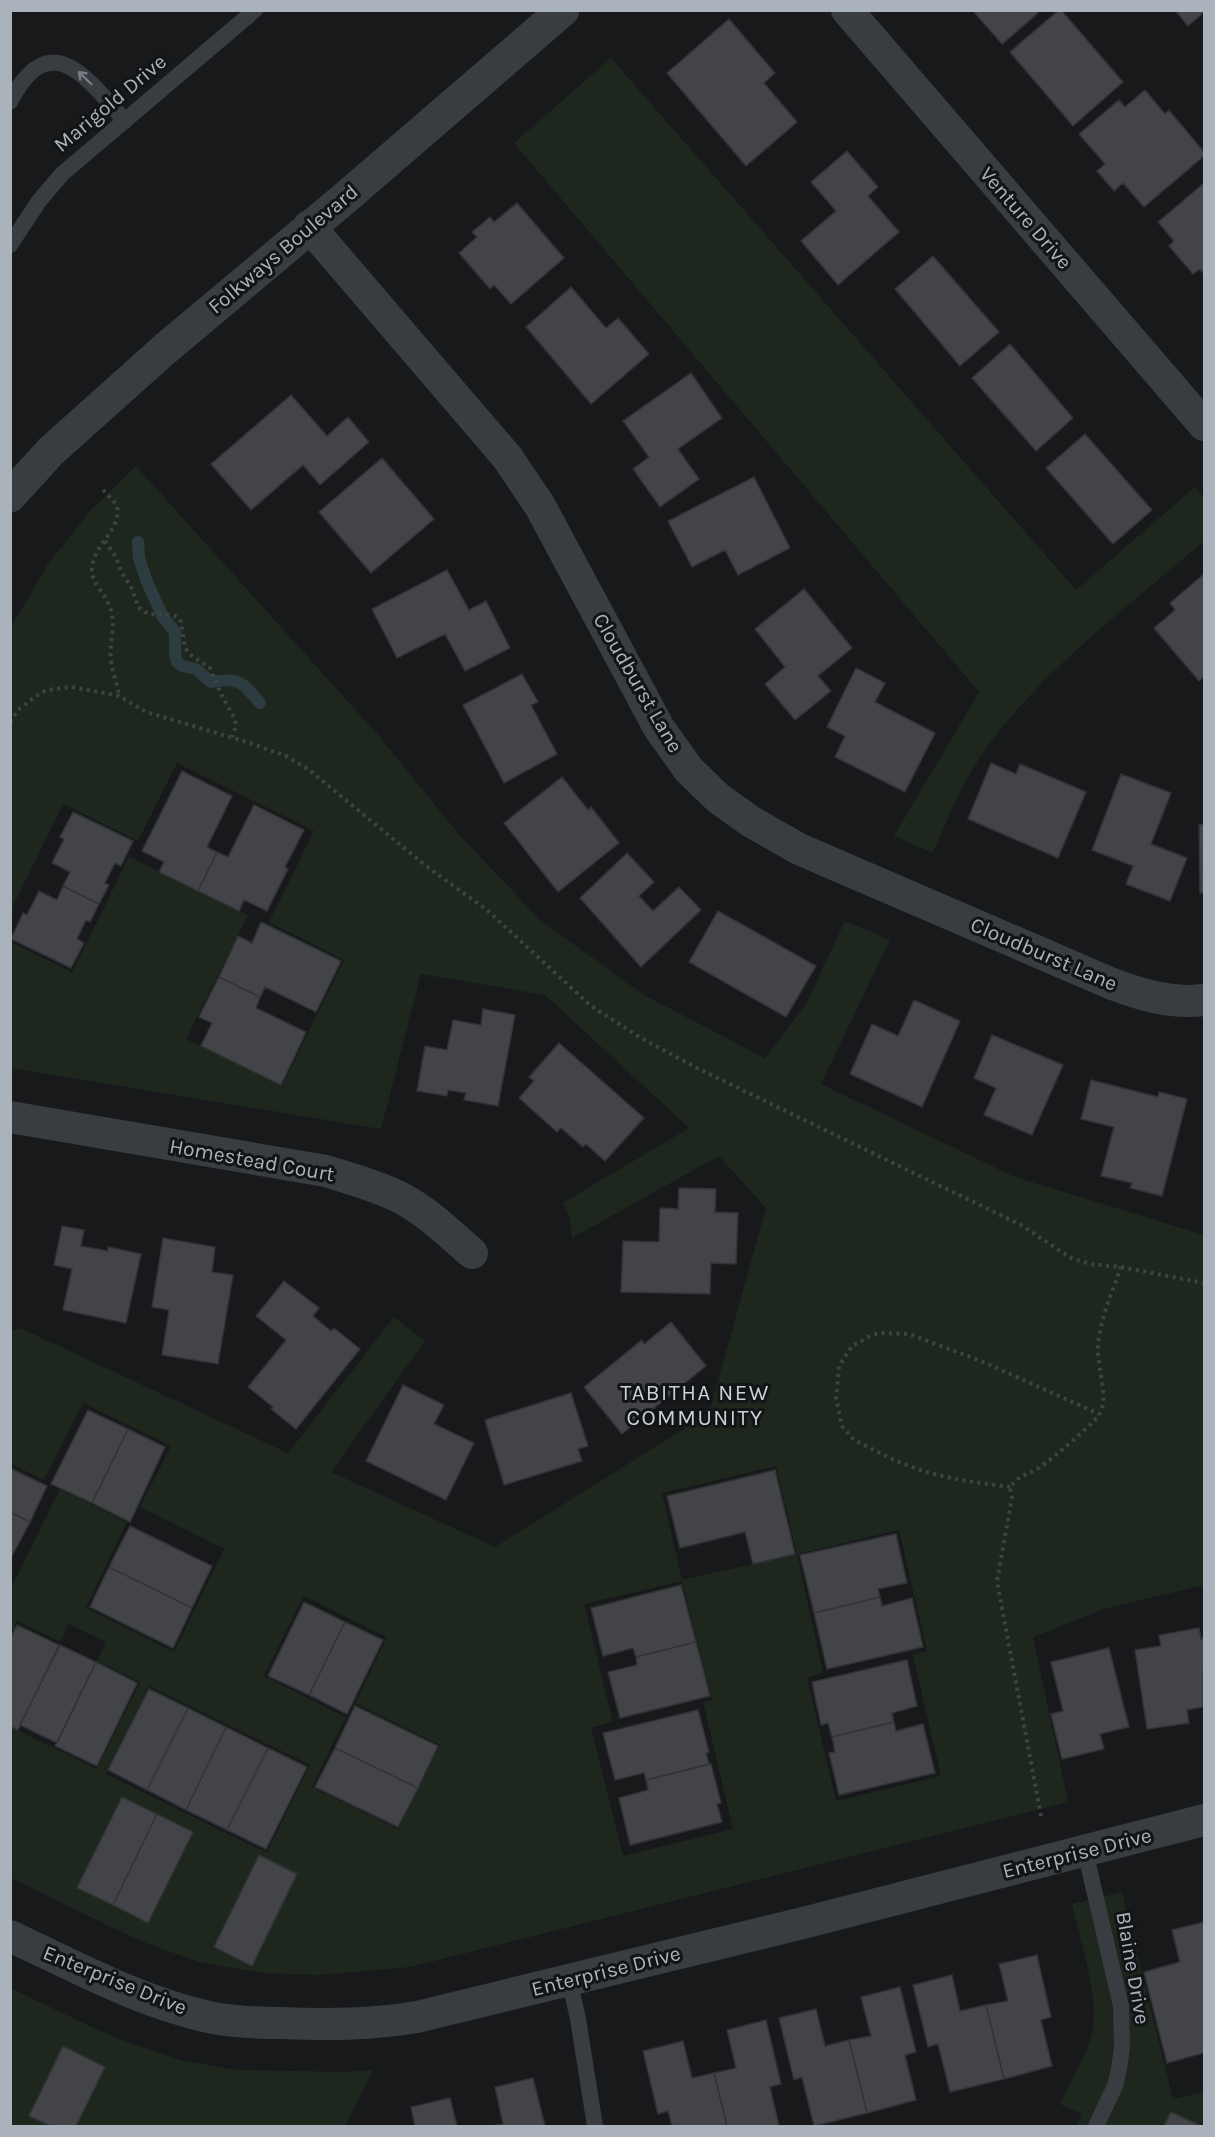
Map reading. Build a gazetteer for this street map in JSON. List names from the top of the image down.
{
  "streets": {
    "street": [
      "Venture Drive",
      "Folkways Boulevard",
      "Cloudburst Lane",
      "Homestead Court",
      "Enterprise Drive"
    ],
    "lane": ["Marigold Drive", "Blaine Drive"]
  },
  "crossings": [
    ["Folkways Boulevard", "Cloudburst Lane"],
    ["Enterprise Drive", "Blaine Drive"]
  ],
  "districts": ["TABITHA NEW COMMUNITY"]
}
